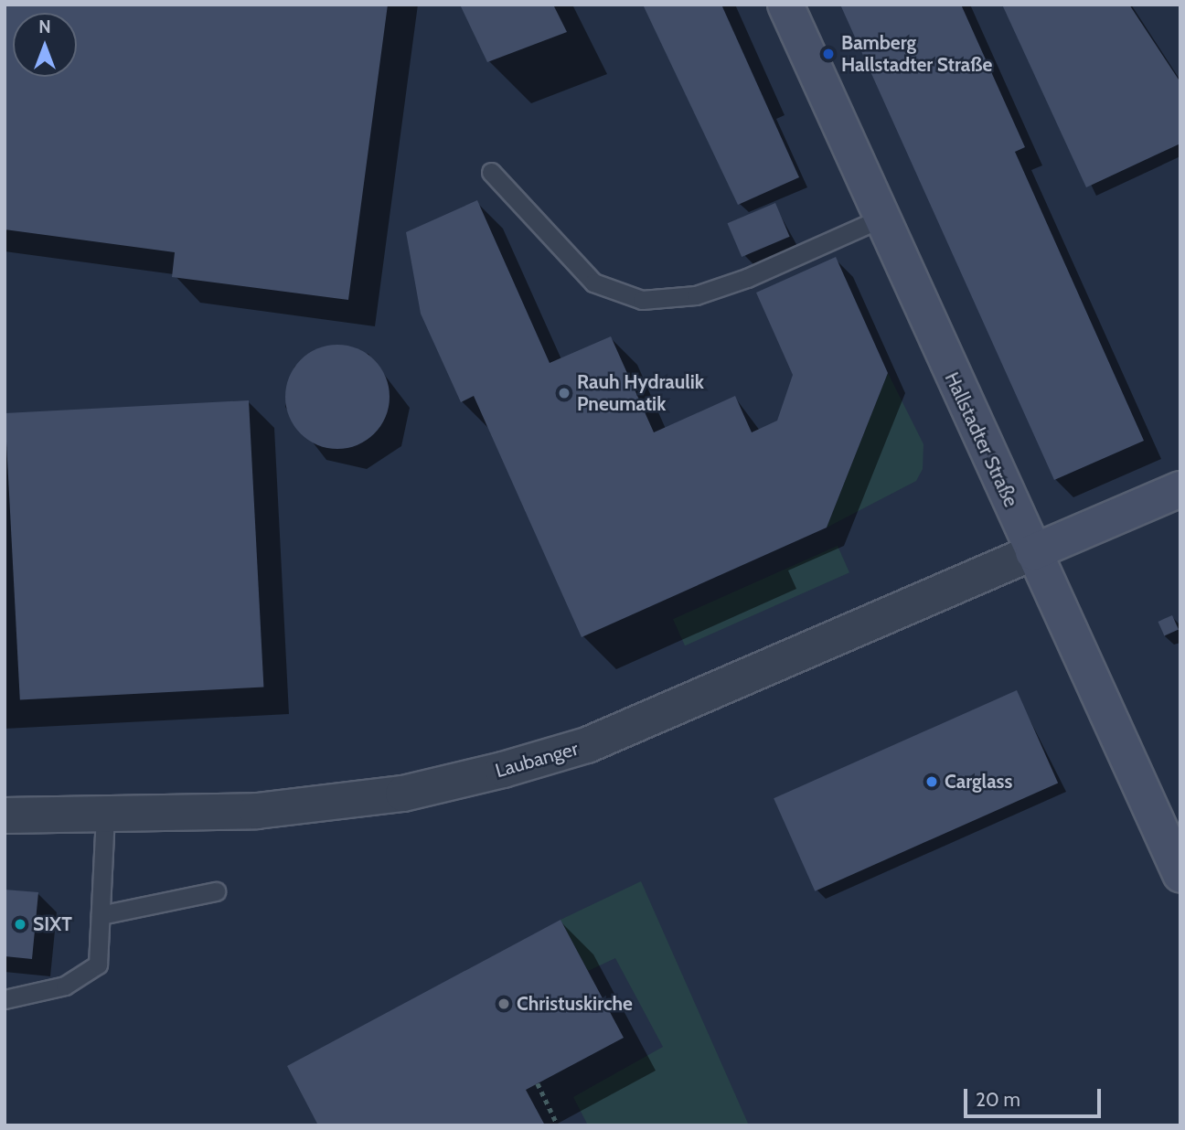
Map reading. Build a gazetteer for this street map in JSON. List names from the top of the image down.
{
  "streets": {
    "main road": ["Hallstadter Straße"],
    "street": ["Laubanger"]
  },
  "crossings": [
    ["Hallstadter Straße", "Laubanger"]
  ],
  "places": [
    "Bamberg Hallstadter Straße",
    "Rauh Hydraulik Pneumatik",
    "Carglass",
    "SIXT",
    "Christuskirche"
  ],
  "scale_bar": "20 m",
  "north": "top"
}
